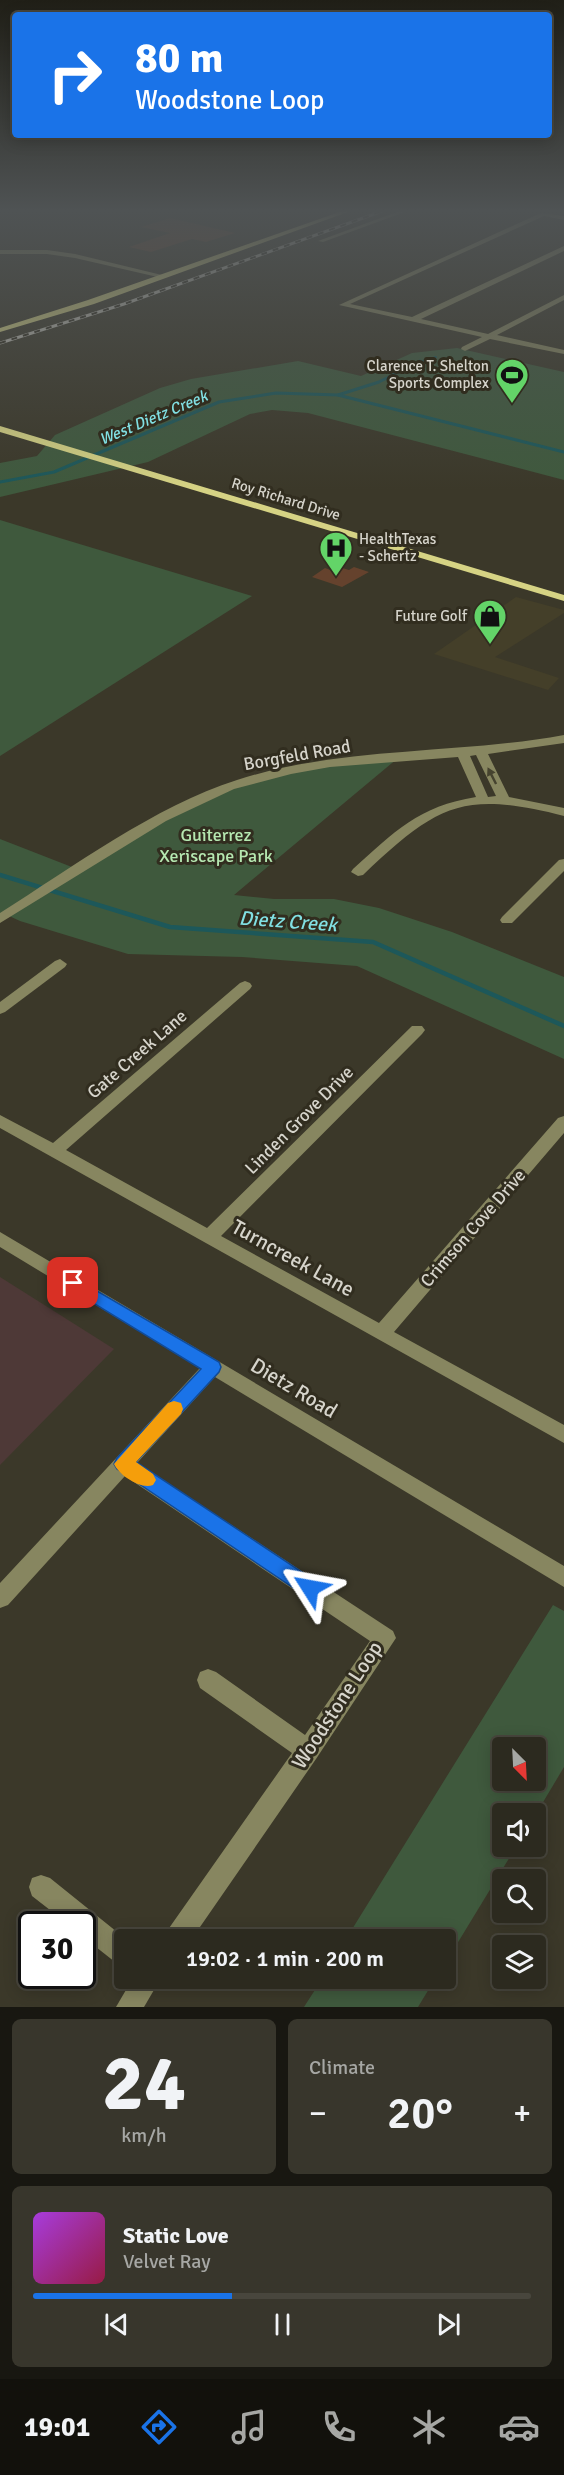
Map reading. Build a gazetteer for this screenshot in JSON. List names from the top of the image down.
{
  "streets": {
    "main road": ["Roy Richard Drive"],
    "street": [
      "Borgfeld Road",
      "Gate Creek Lane",
      "Linden Grove Drive",
      "Crimson Cove Drive",
      "Turncreek Lane",
      "Dietz Road",
      "Woodstone Loop"
    ]
  },
  "crossings": [
    ["Gate Creek Lane", "Turncreek Lane"],
    ["Linden Grove Drive", "Turncreek Lane"],
    ["Crimson Cove Drive", "Turncreek Lane"]
  ],
  "water": ["West Dietz Creek", "Dietz Creek"],
  "parks": ["Guiterrez Xeriscape Park"],
  "places": {
    "sports": ["Clarence T. Shelton Sports Complex"],
    "hospital": ["HealthTexas - Schertz"],
    "shop": ["Future Golf"]
  },
  "north": "bottom right",
  "page": {
    "turn": ["80 m", "Woodstone Loop"],
    "limit": "30",
    "trip": "19:02 · 1 min · 200 m",
    "tile": [
      ["24", "km/h"],
      "Climate"
    ],
    "heat": ["−", "20°", "+"],
    "song": ["Static Love", "Velvet Ray"],
    "tabs": "19:01"
  }
}
